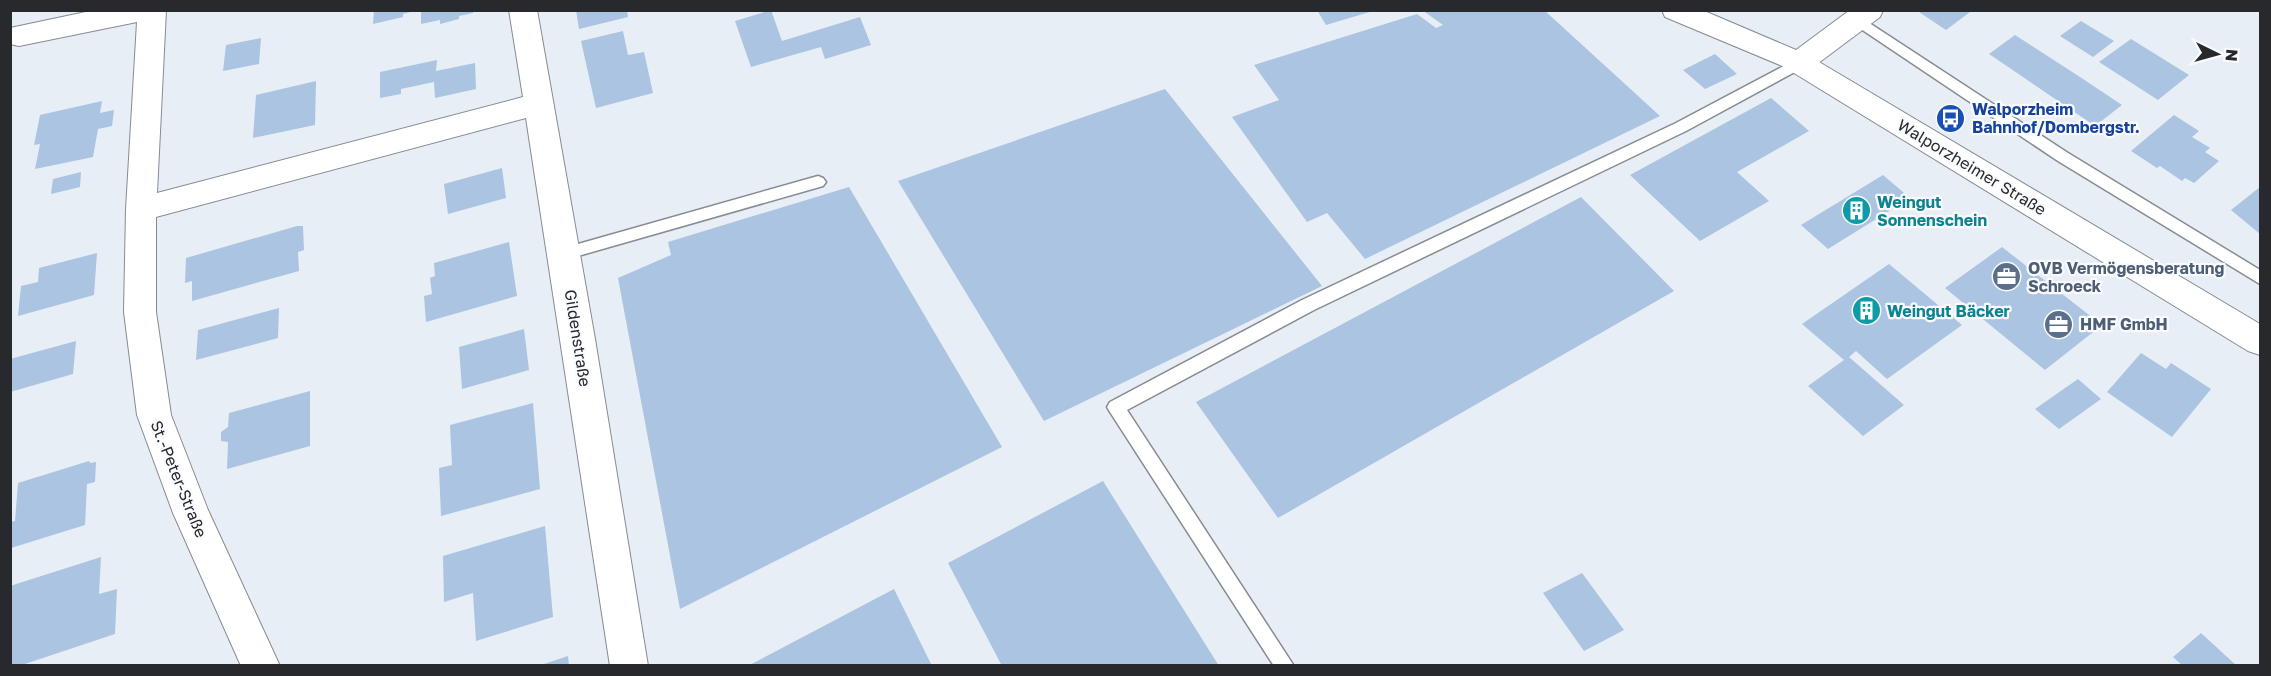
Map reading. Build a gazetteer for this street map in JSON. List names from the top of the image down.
{
  "streets": {
    "street": ["Walporzheimer Straße", "Gildenstraße", "St.-Peter-Straße"]
  },
  "places": {
    "bus stop": ["Walporzheim Bahnhof/Dombergstr."],
    "building": ["Weingut Sonnenschein", "Weingut Bäcker"],
    "office": ["OVB Vermögensberatung Schroeck", "HMF GmbH"]
  },
  "north": "right"
}
